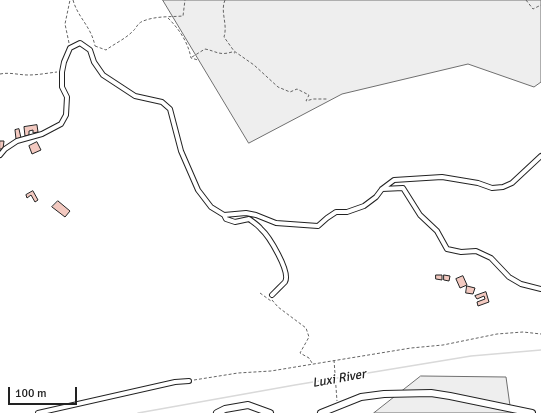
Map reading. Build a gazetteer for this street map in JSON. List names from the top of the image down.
{
  "water": ["Luxi River"],
  "scale_bar": "100 m"
}
